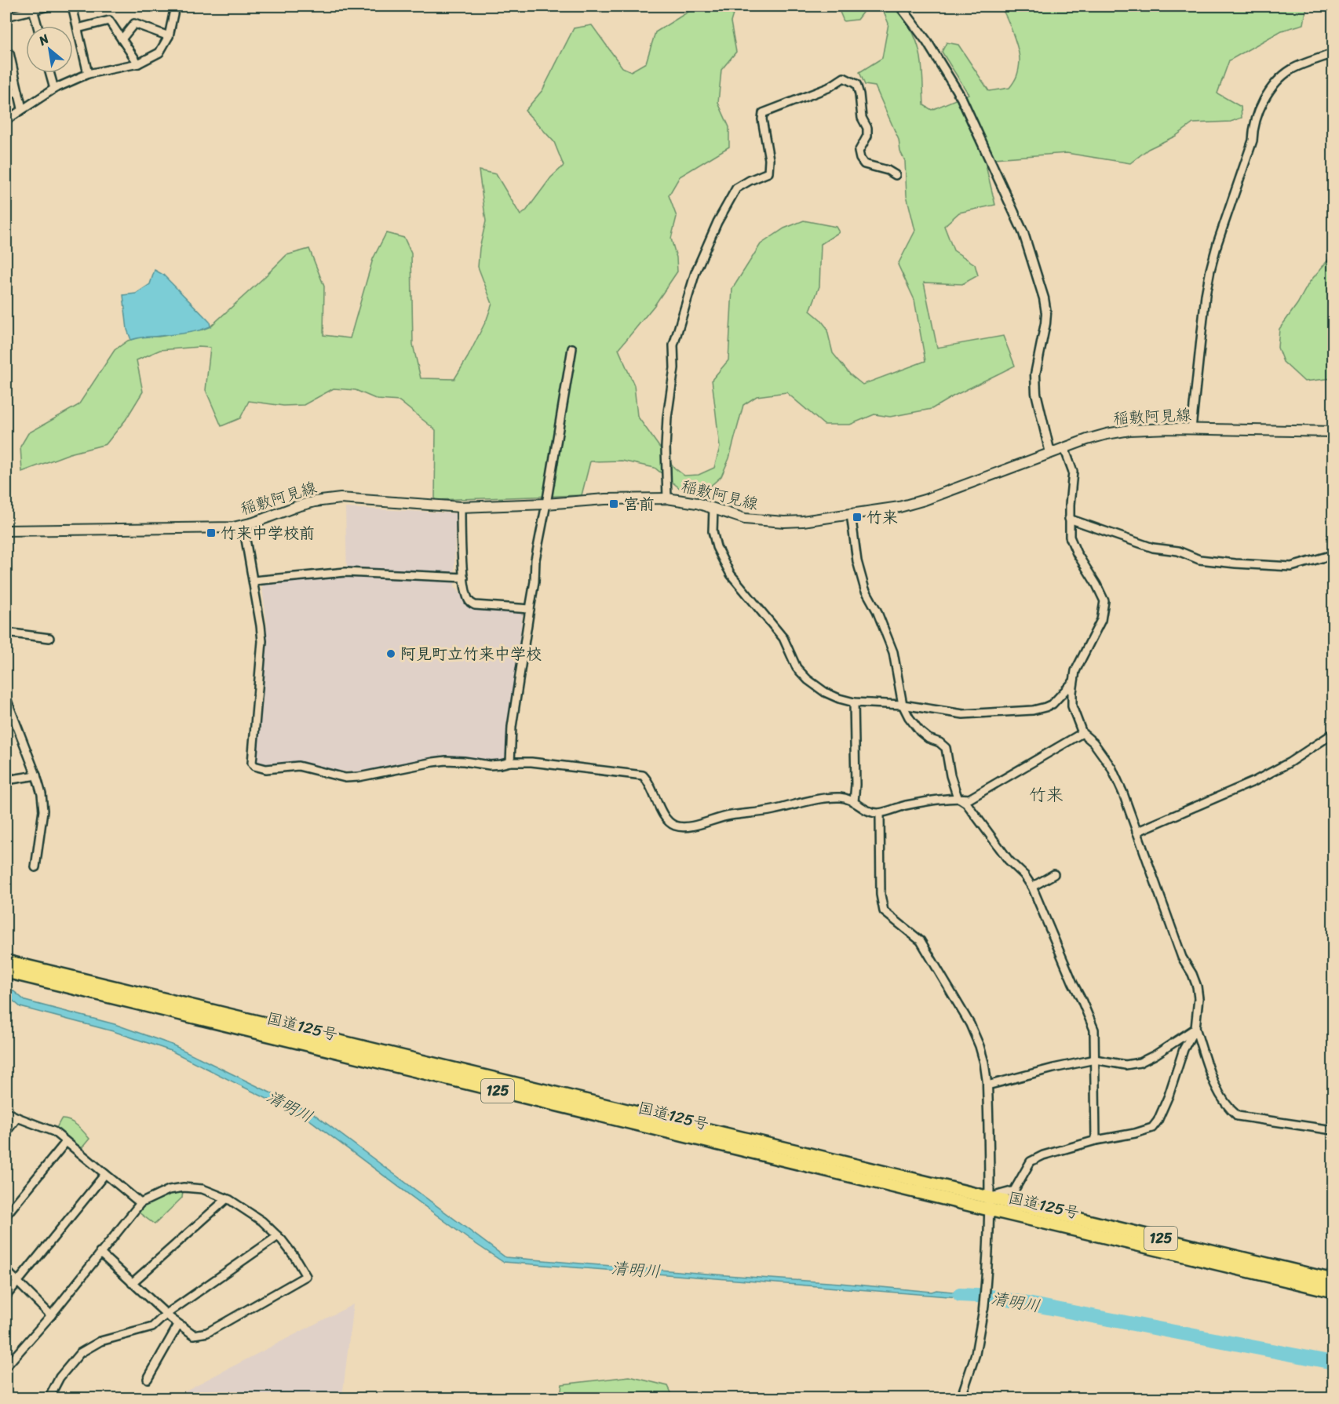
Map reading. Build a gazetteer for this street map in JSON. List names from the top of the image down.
{
  "streets": {
    "highway": ["国道125号", "125"],
    "main road": ["稲敷阿見線"]
  },
  "districts": ["竹来"],
  "water": ["清明川"],
  "places": {
    "transit": ["宮前", "竹来", "竹来中学校前"],
    "other": ["阿見町立竹来中学校"]
  },
  "north": "top left"
}
